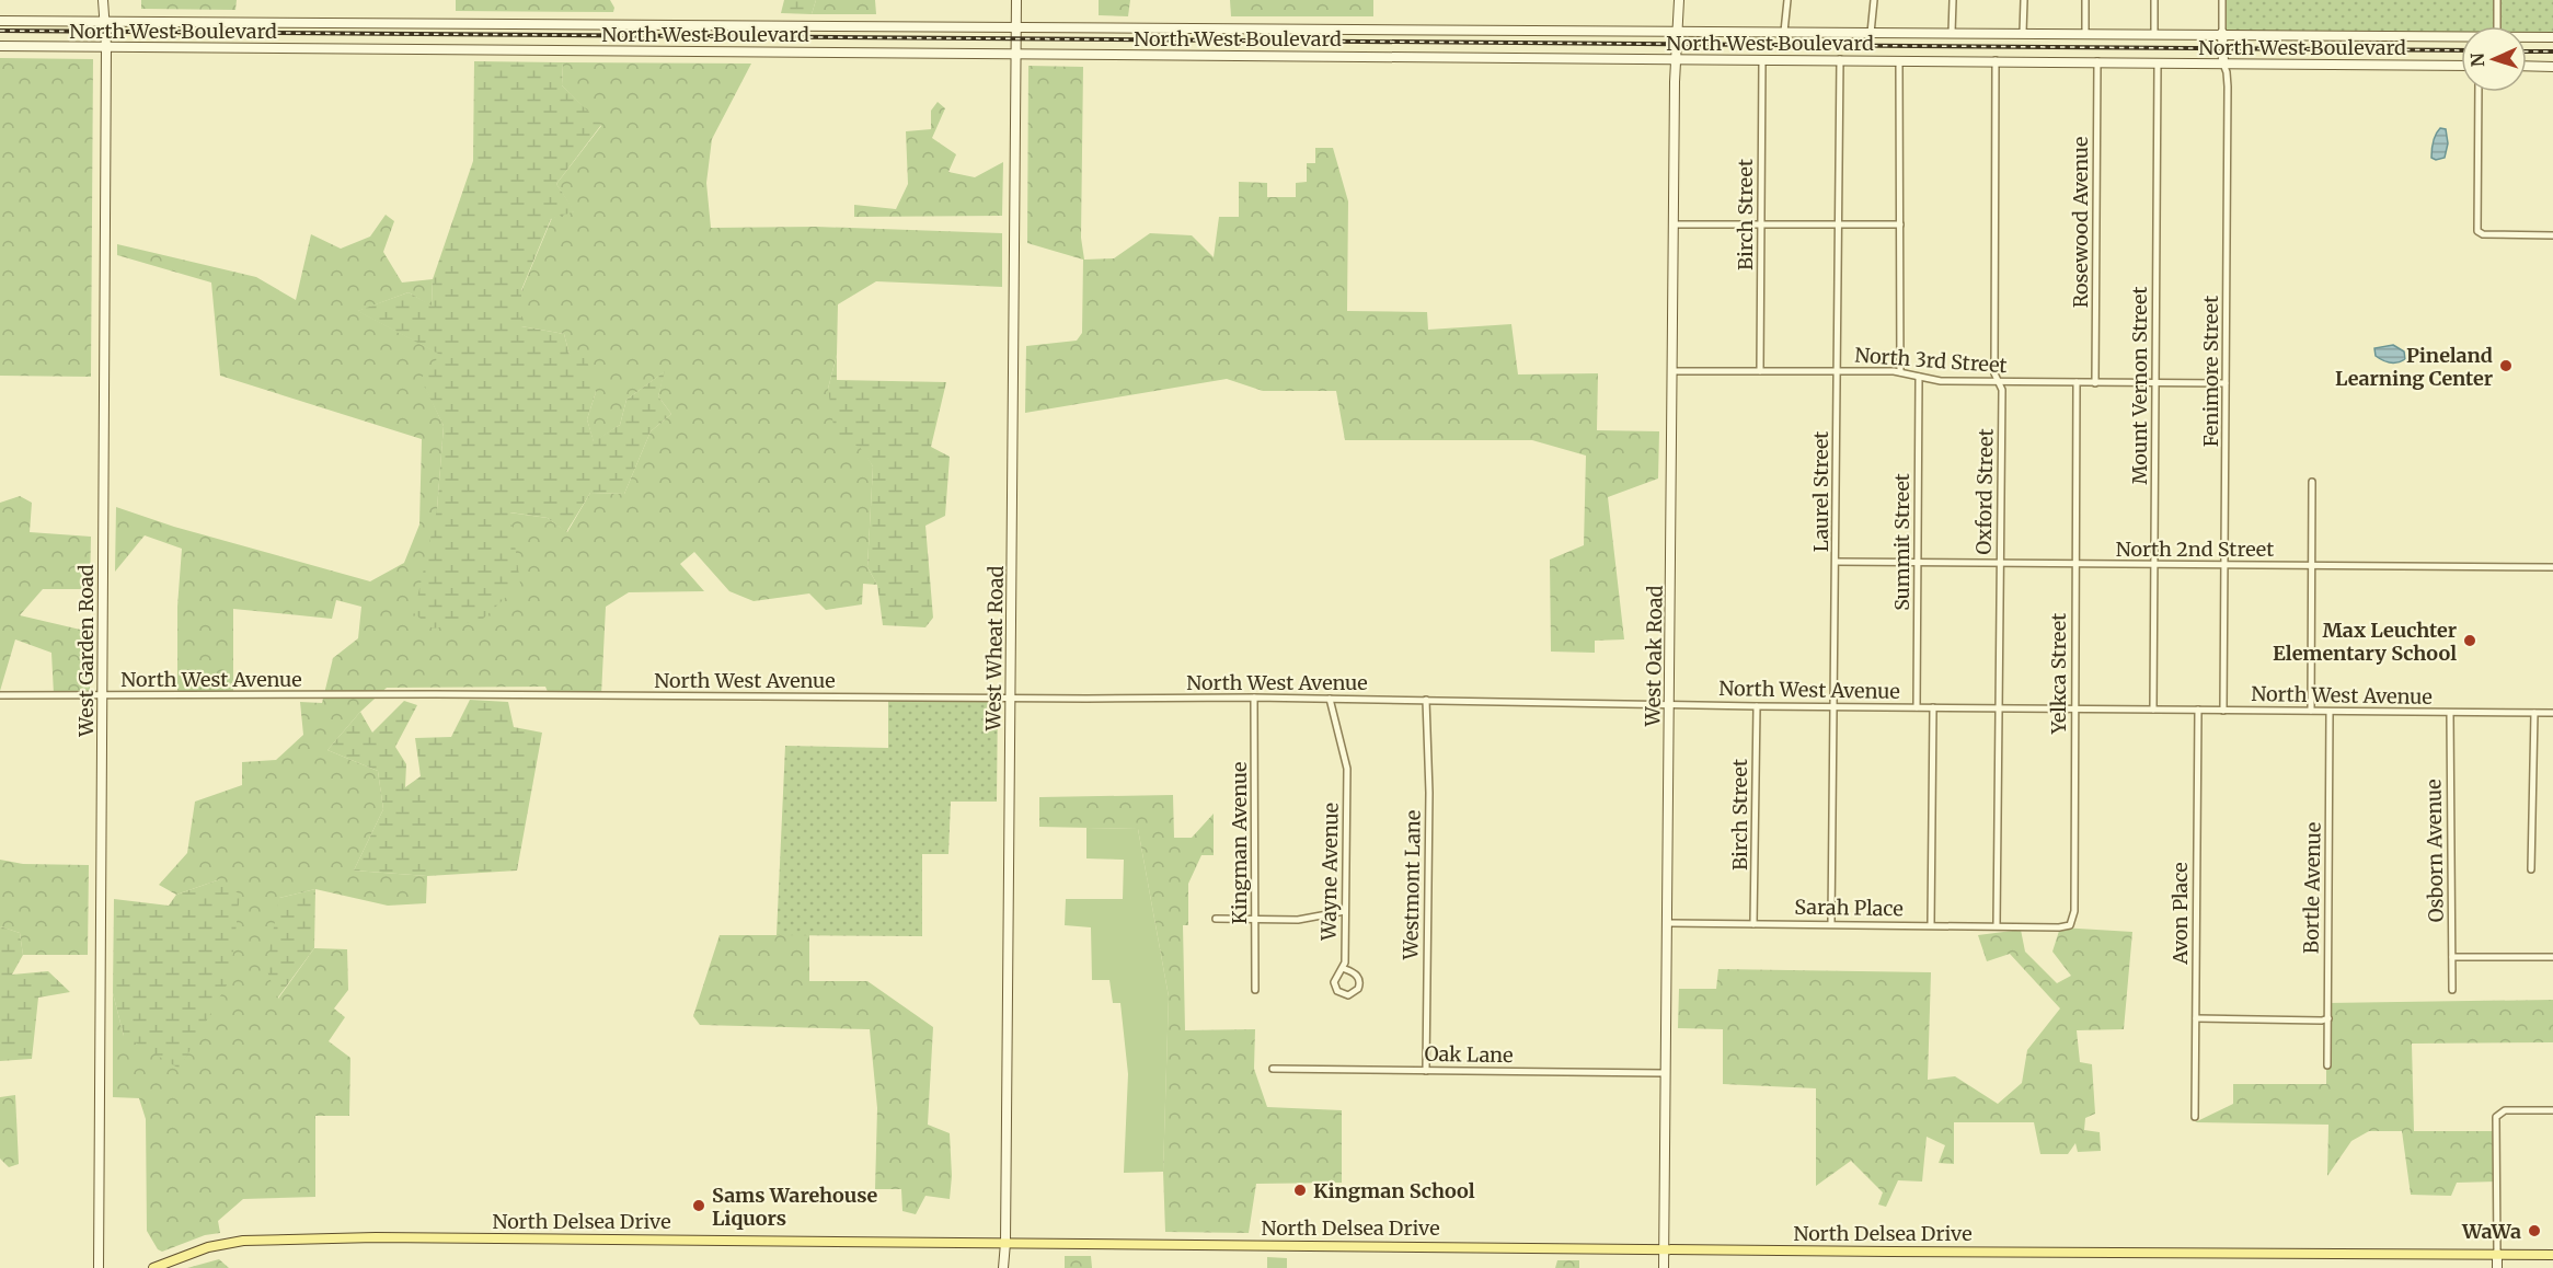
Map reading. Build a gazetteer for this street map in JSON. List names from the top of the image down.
{
  "streets": {
    "main road": [
      "North West Boulevard",
      "Fenimore Street",
      "West Wheat Road",
      "West Garden Road",
      "West Oak Road",
      "North Delsea Drive"
    ],
    "street": [
      "Birch Street",
      "Rosewood Avenue",
      "North 3rd Street",
      "Mount Vernon Street",
      "Laurel Street",
      "Oxford Street",
      "Summit Street",
      "North 2nd Street",
      "Yelkca Street",
      "North West Avenue",
      "Kingman Avenue",
      "Osborn Avenue",
      "Wayne Avenue",
      "Westmont Lane",
      "Bortle Avenue",
      "Sarah Place",
      "Avon Place",
      "Oak Lane"
    ]
  },
  "crossings": [
    ["North West Boulevard", "Birch Street"],
    ["North West Boulevard", "Rosewood Avenue"],
    ["North West Boulevard", "Fenimore Street"],
    ["North West Boulevard", "Mount Vernon Street"],
    ["North West Boulevard", "Laurel Street"],
    ["North West Boulevard", "Oxford Street"],
    ["North West Boulevard", "West Wheat Road"],
    ["North West Boulevard", "West Garden Road"],
    ["North West Boulevard", "West Oak Road"],
    ["Birch Street", "North 3rd Street"],
    ["Birch Street", "North West Avenue"],
    ["Birch Street", "Sarah Place"],
    ["Rosewood Avenue", "North 3rd Street"],
    ["North 3rd Street", "Fenimore Street"],
    ["North 3rd Street", "Mount Vernon Street"],
    ["North 3rd Street", "Laurel Street"],
    ["North 3rd Street", "Oxford Street"],
    ["North 3rd Street", "Summit Street"],
    ["North 3rd Street", "West Oak Road"],
    ["North 3rd Street", "Yelkca Street"],
    ["Fenimore Street", "North 2nd Street"],
    ["Fenimore Street", "North West Avenue"],
    ["Mount Vernon Street", "North 2nd Street"],
    ["Mount Vernon Street", "North West Avenue"],
    ["Laurel Street", "North 2nd Street"],
    ["Laurel Street", "North West Avenue"],
    ["Laurel Street", "Sarah Place"],
    ["Oxford Street", "North 2nd Street"],
    ["Oxford Street", "North West Avenue"],
    ["Oxford Street", "Sarah Place"],
    ["Summit Street", "North 2nd Street"],
    ["Summit Street", "North West Avenue"],
    ["North 2nd Street", "Yelkca Street"],
    ["West Wheat Road", "North West Avenue"],
    ["West Wheat Road", "North Delsea Drive"],
    ["West Garden Road", "North West Avenue"],
    ["West Oak Road", "North West Avenue"],
    ["West Oak Road", "Sarah Place"],
    ["West Oak Road", "Oak Lane"],
    ["West Oak Road", "North Delsea Drive"],
    ["Yelkca Street", "North West Avenue"],
    ["Yelkca Street", "Sarah Place"],
    ["North West Avenue", "Kingman Avenue"],
    ["North West Avenue", "Osborn Avenue"],
    ["North West Avenue", "Wayne Avenue"],
    ["North West Avenue", "Westmont Lane"],
    ["North West Avenue", "Bortle Avenue"],
    ["North West Avenue", "Avon Place"],
    ["Westmont Lane", "Oak Lane"]
  ],
  "places": [
    "Pineland Learning Center",
    "Max Leuchter Elementary School",
    "Kingman School",
    "Sams Warehouse Liquors",
    "WaWa"
  ],
  "north": "left"
}
